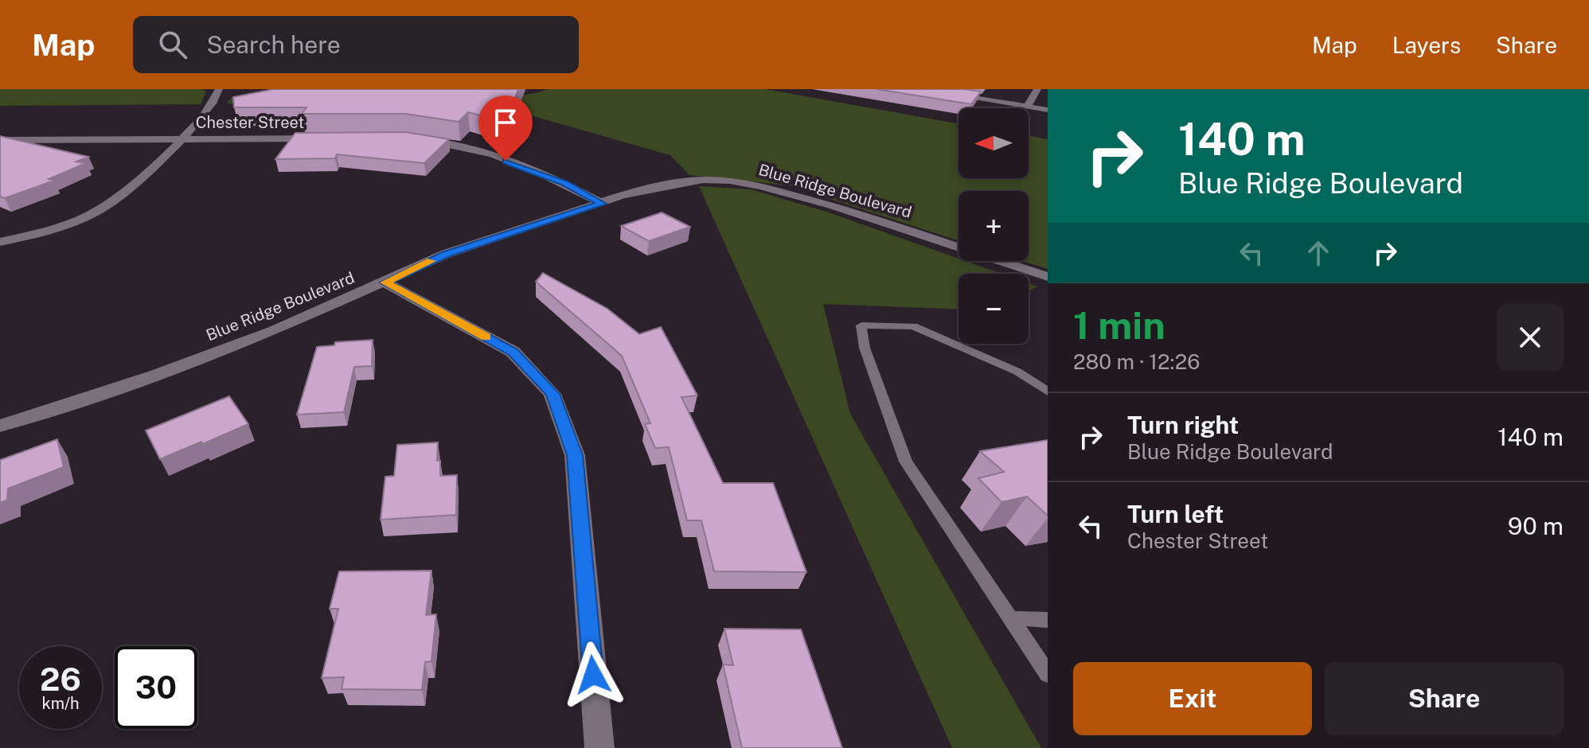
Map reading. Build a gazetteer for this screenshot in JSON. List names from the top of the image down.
{
  "streets": {
    "street": ["Chester Street", "Blue Ridge Boulevard"]
  },
  "north": "left",
  "page": {
    "header": "Map",
    "search": "Search here",
    "nav": ["Map", "Layers", "Share"],
    "turn": ["140 m", "Blue Ridge Boulevard"],
    "map_buttons": ["+", "−"],
    "heading": ["1 min", "280 m · 12:26"],
    "list": [
      {
        "name": "Turn right",
        "note": "Blue Ridge Boulevard",
        "value": "140 m"
      },
      {
        "name": "Turn left",
        "note": "Chester Street",
        "value": "90 m"
      }
    ],
    "speed": "26 km/h",
    "limit": "30",
    "buttons": ["Exit", "Share"]
  }
}
